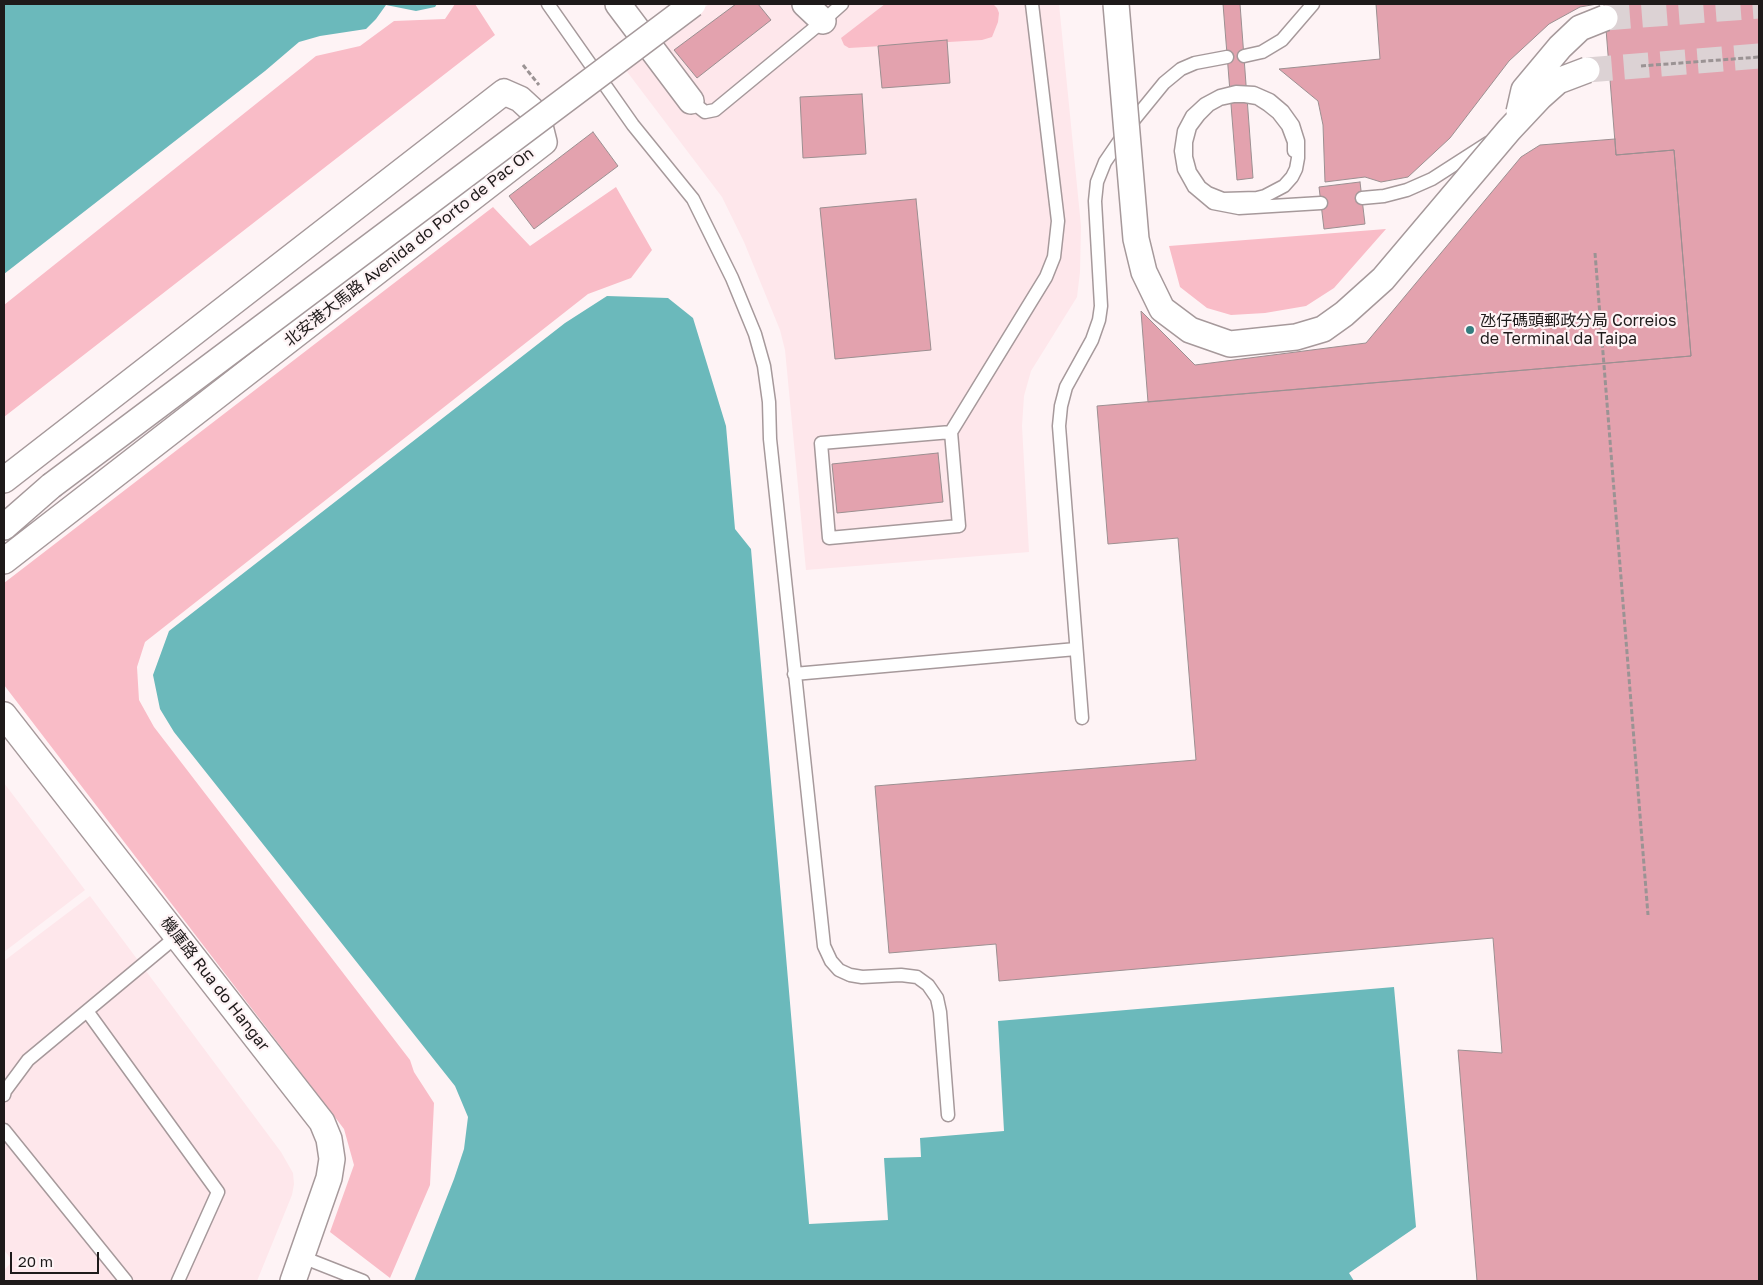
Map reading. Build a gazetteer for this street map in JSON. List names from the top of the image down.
{
  "streets": {
    "street": ["北安港大馬路 Avenida do Porto de Pac On", "機庫路 Rua do Hangar"]
  },
  "places": ["氹仔碼頭郵政分局 Correios de Terminal da Taipa"],
  "scale_bar": "20 m"
}
